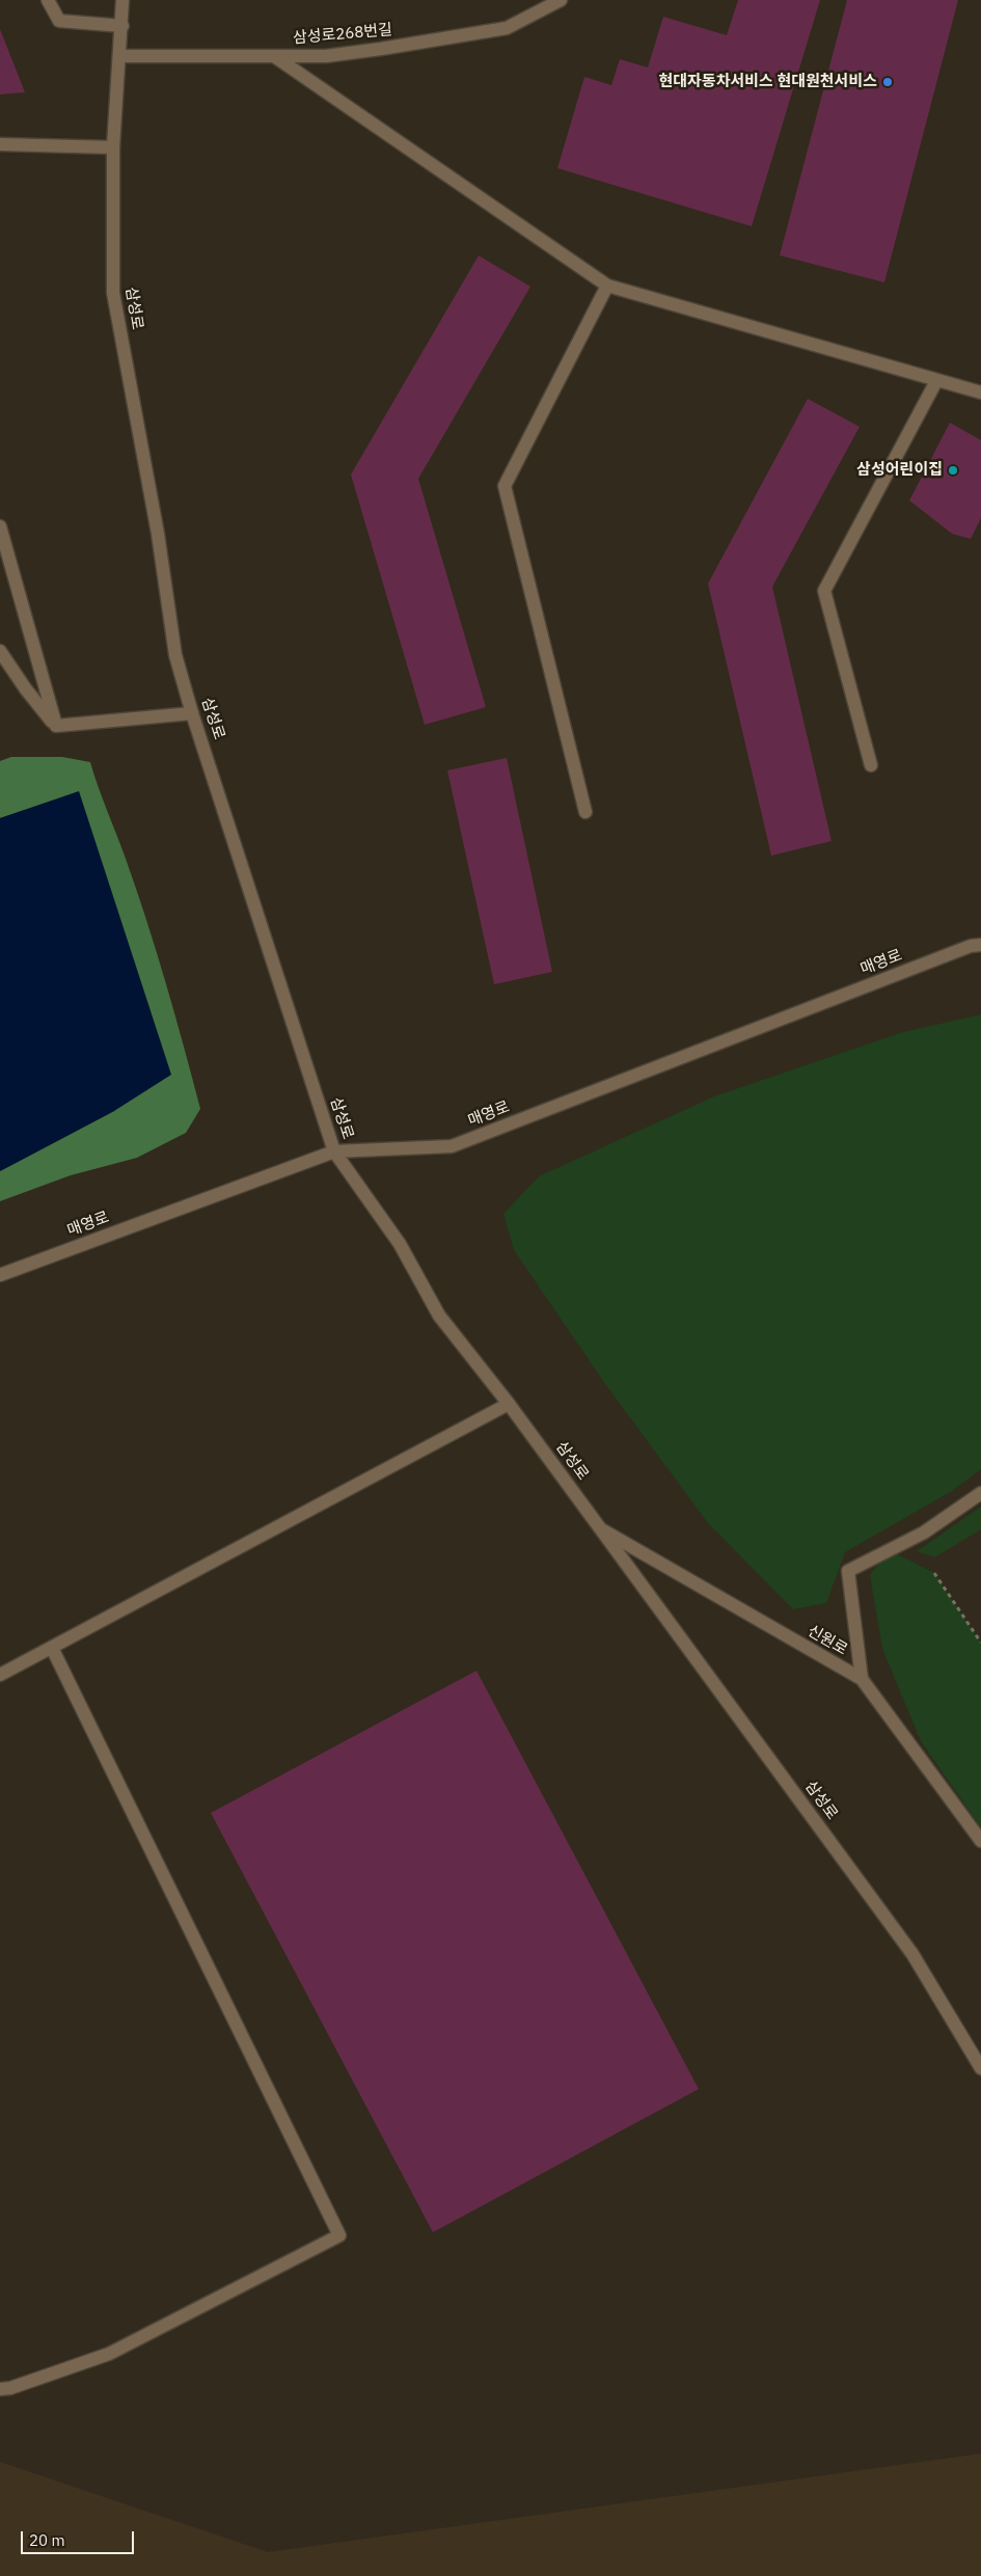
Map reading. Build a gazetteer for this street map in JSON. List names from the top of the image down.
{
  "streets": {
    "street": [
      "삼성로268번길",
      "삼성로",
      "매영로",
      "신원로"
    ]
  },
  "crossings": [
    ["삼성로268번길", "삼성로"],
    ["삼성로", "매영로"],
    ["삼성로", "신원로"]
  ],
  "places": ["현대자동차서비스 현대원천서비스", "삼성어린이집"],
  "scale_bar": "20 m"
}
